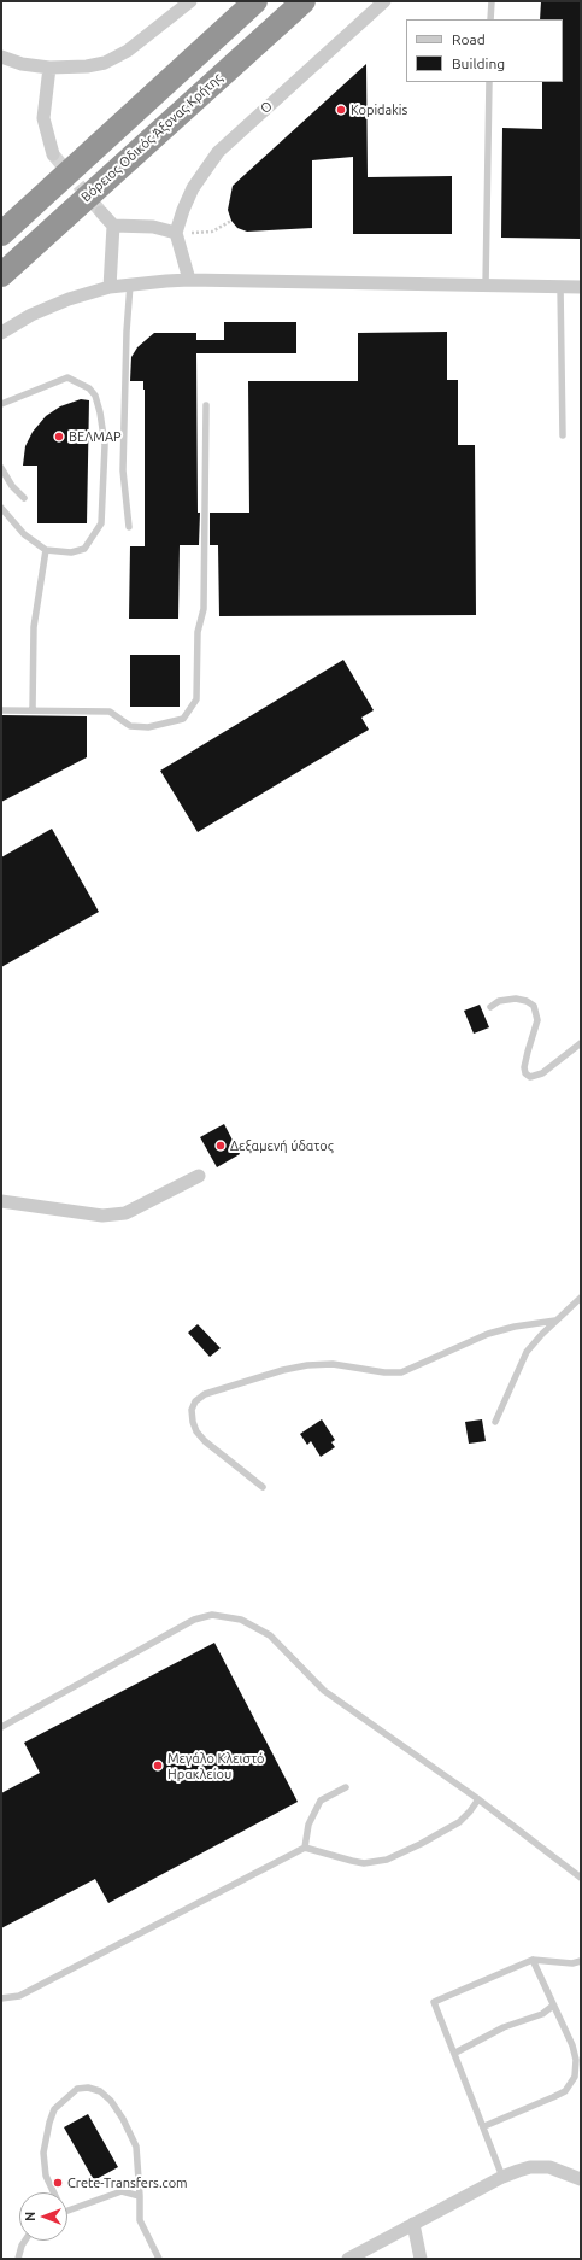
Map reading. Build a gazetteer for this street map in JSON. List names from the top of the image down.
{
  "streets": {
    "highway": ["Βόρειος Οδικός Άξονας Κρήτης"],
    "street": ["Ο"]
  },
  "places": [
    "Kopidakis",
    "ΒΕΛΜΑΡ",
    "Δεξαμενή ύδατος",
    "Μεγάλο Κλειστό Ηρακλείου",
    "Crete-Transfers.com"
  ],
  "legend": ["Road", "Building"],
  "north": "left"
}
